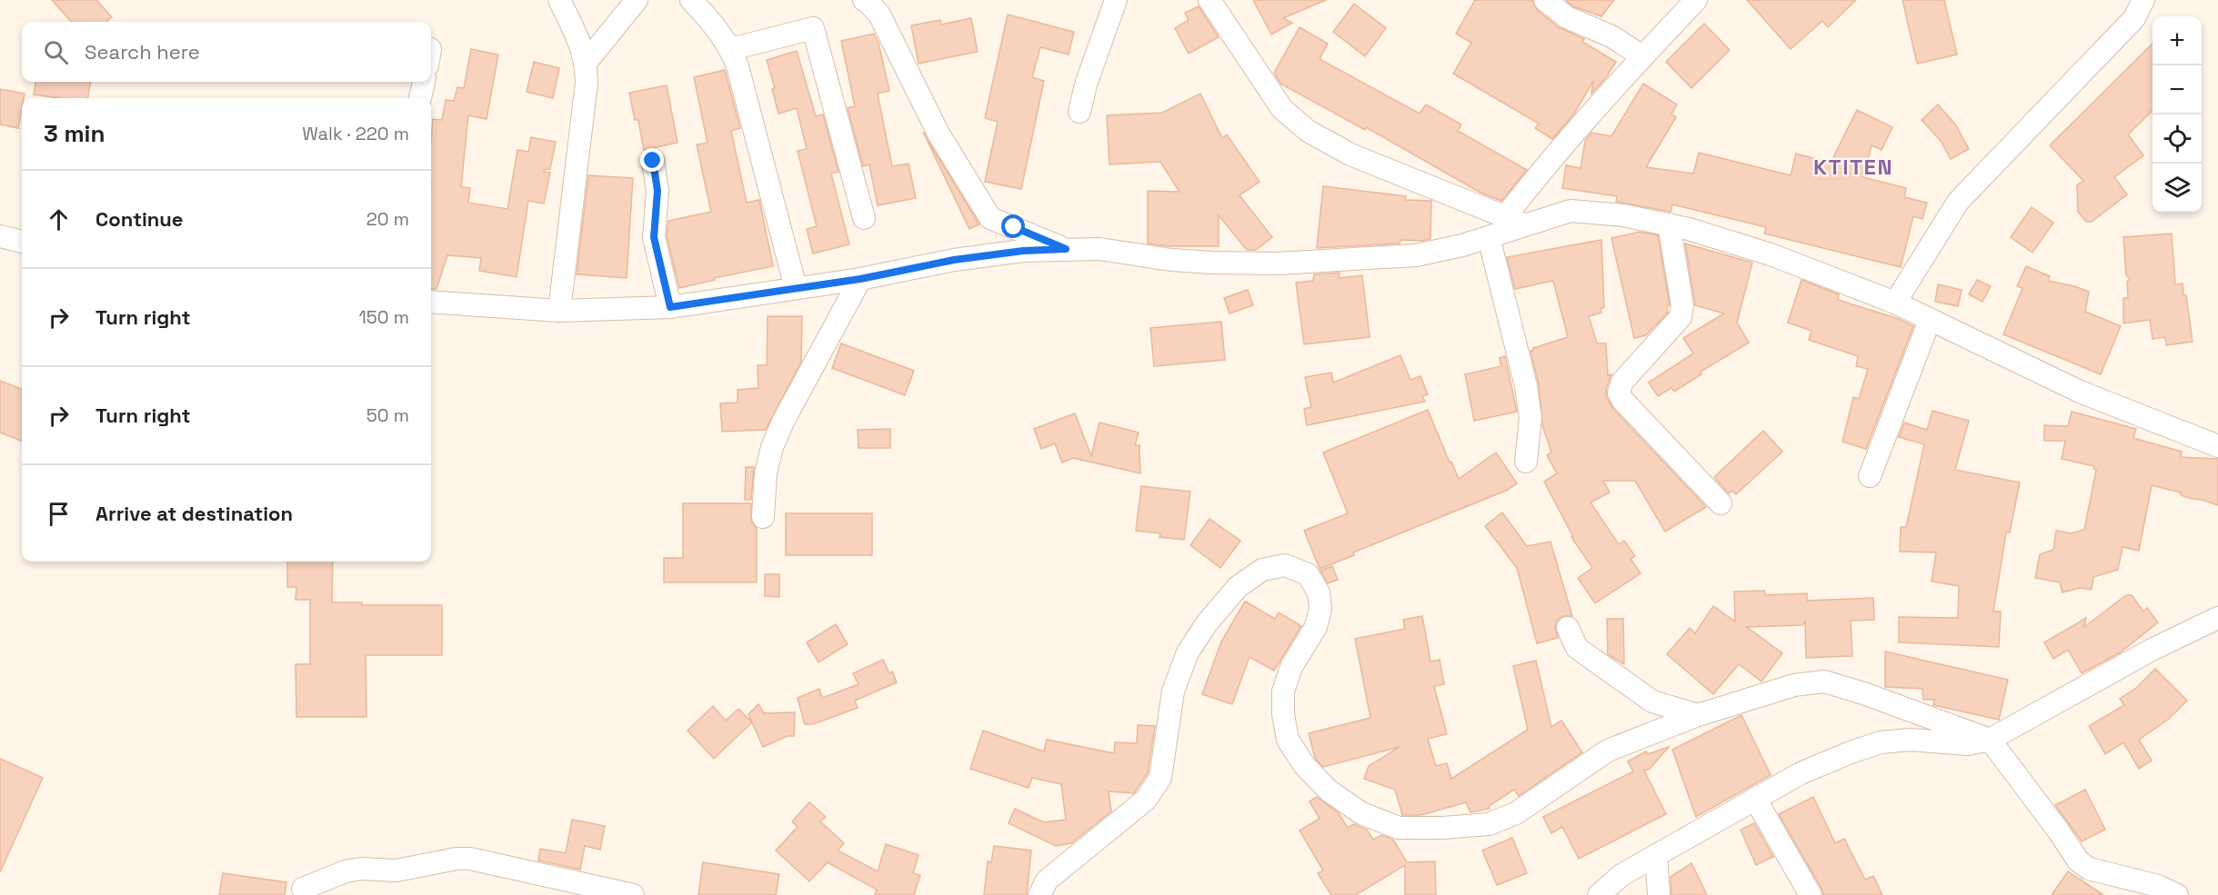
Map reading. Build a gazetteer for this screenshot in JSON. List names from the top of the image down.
{
  "districts": ["KTITEN"],
  "page": {
    "map_buttons": ["+", "−"],
    "search": "Search here",
    "heading": ["3 min", "Walk · 220 m"],
    "list": [
      ["Continue", "20 m"],
      ["Turn right", "150 m"],
      ["Turn right", "50 m"],
      "Arrive at destination"
    ]
  }
}
